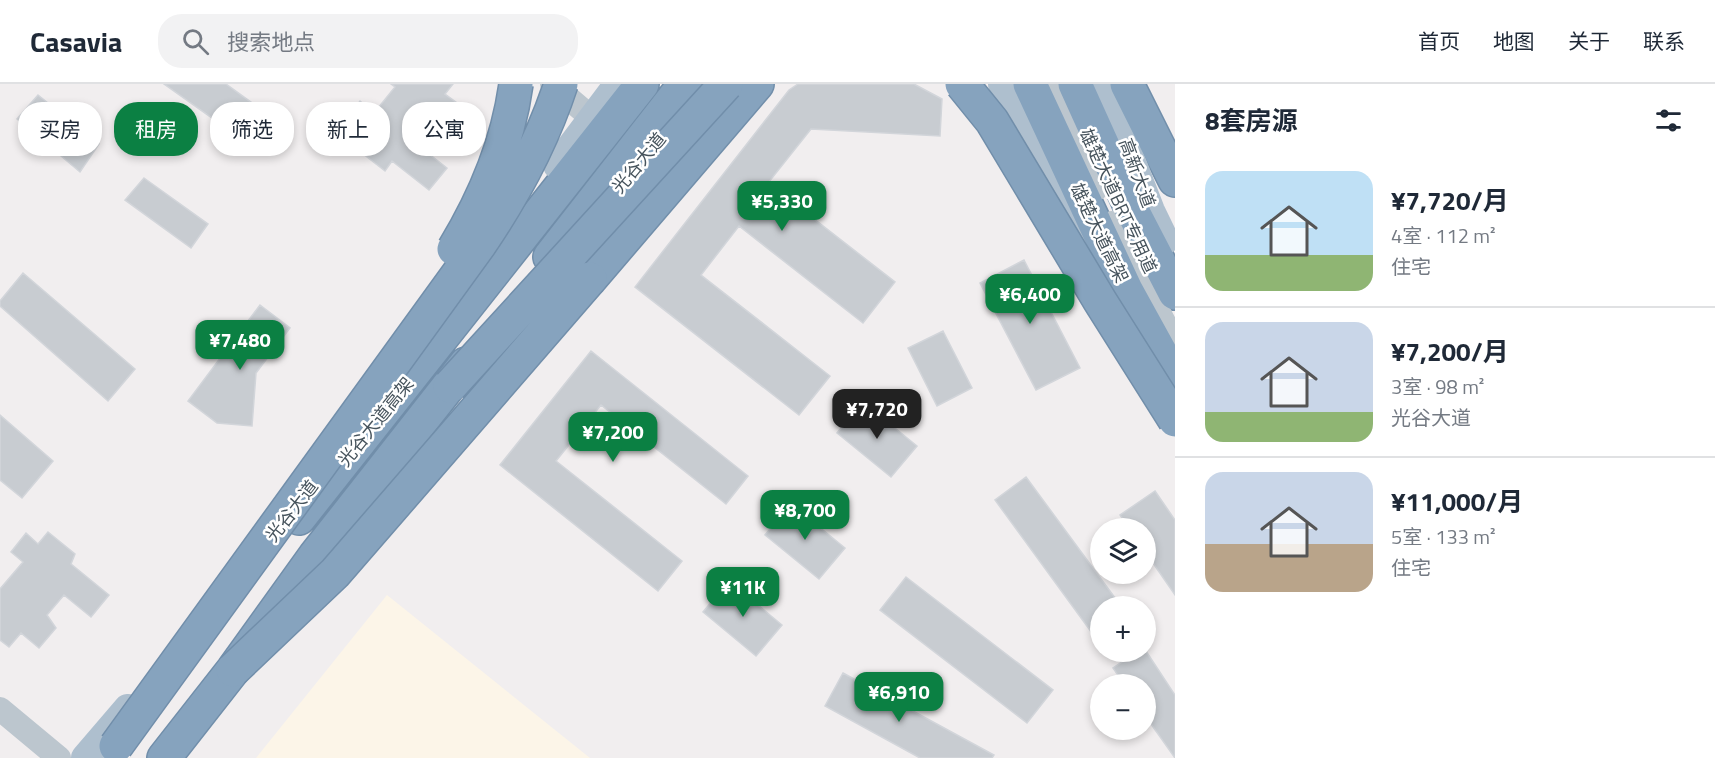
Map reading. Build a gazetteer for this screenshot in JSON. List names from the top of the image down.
{
  "streets": {
    "highway": ["雄楚大道高架", "光谷大道高架"],
    "main road": ["光谷大道", "高新大道"],
    "street": ["雄楚大道BRT专用道"]
  },
  "page": {
    "header": "Casavia",
    "search": "搜索地点",
    "nav": [
      "首页",
      "地图",
      "关于",
      "联系"
    ],
    "heading": "8套房源",
    "chip": [
      "买房",
      "租房",
      "筛选",
      "新上",
      "公寓"
    ],
    "list": [
      {
        "name": "¥7,720/月",
        "note": "4室 · 112 m² · 住宅"
      },
      {
        "name": "¥7,200/月",
        "note": "3室 · 98 m² · 光谷大道"
      },
      {
        "name": "¥11,000/月",
        "note": "5室 · 133 m² · 住宅"
      }
    ],
    "price": [
      "¥5,330",
      "¥6,400",
      "¥7,480",
      "¥7,720",
      "¥7,200",
      "¥8,700",
      "¥11K",
      "¥6,910"
    ],
    "map_buttons": ["+", "−"]
  }
}
